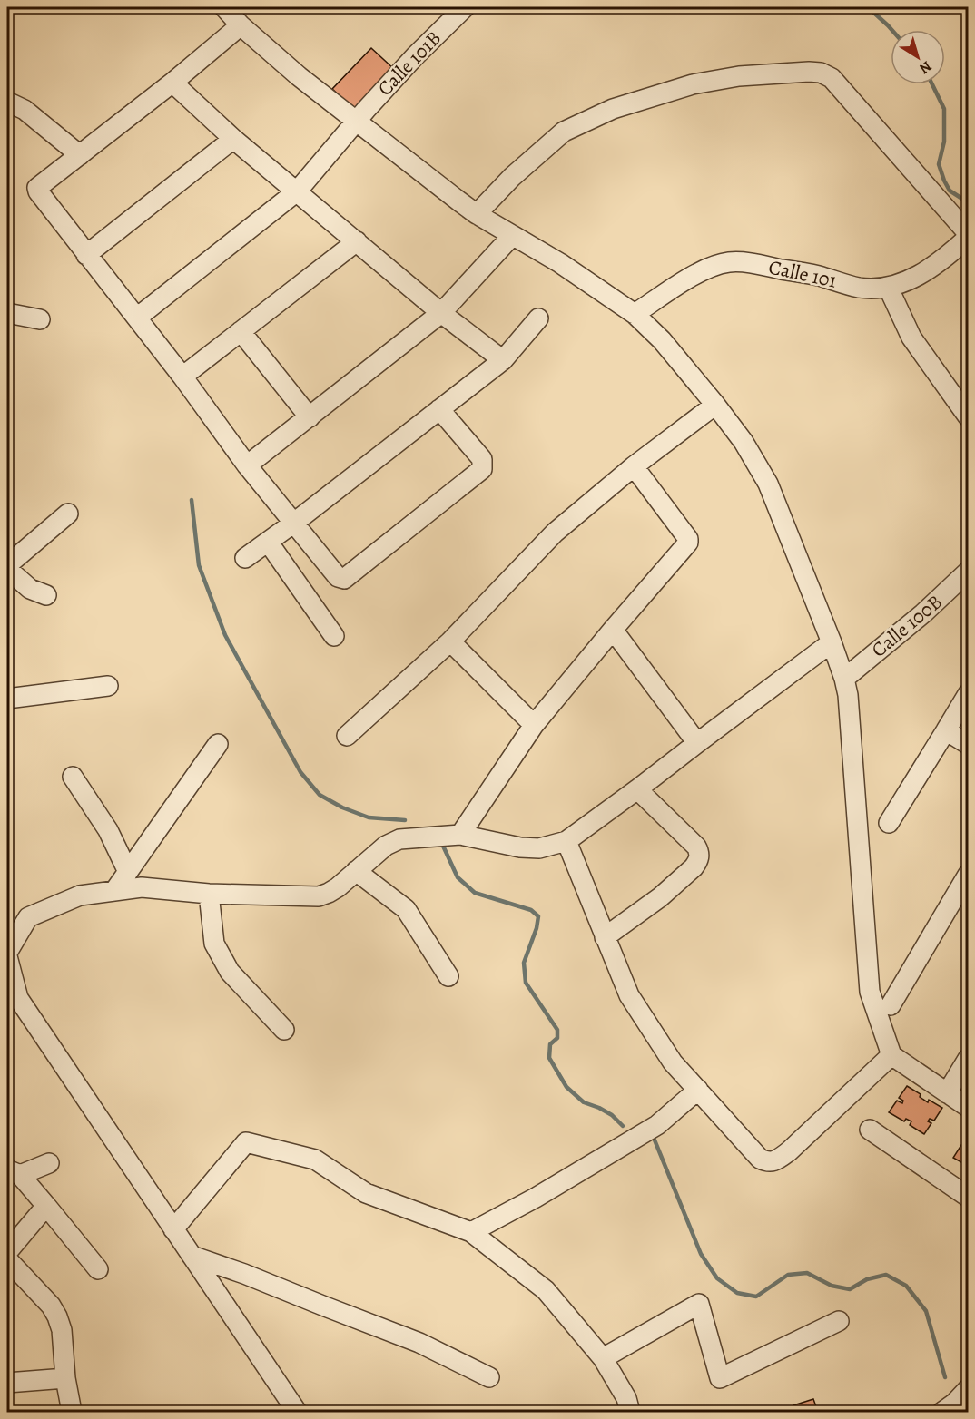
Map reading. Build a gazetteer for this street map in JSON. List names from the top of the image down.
{
  "streets": {
    "street": ["Calle 101B", "Calle 101", "Calle 100B"]
  },
  "north": "bottom right"
}
